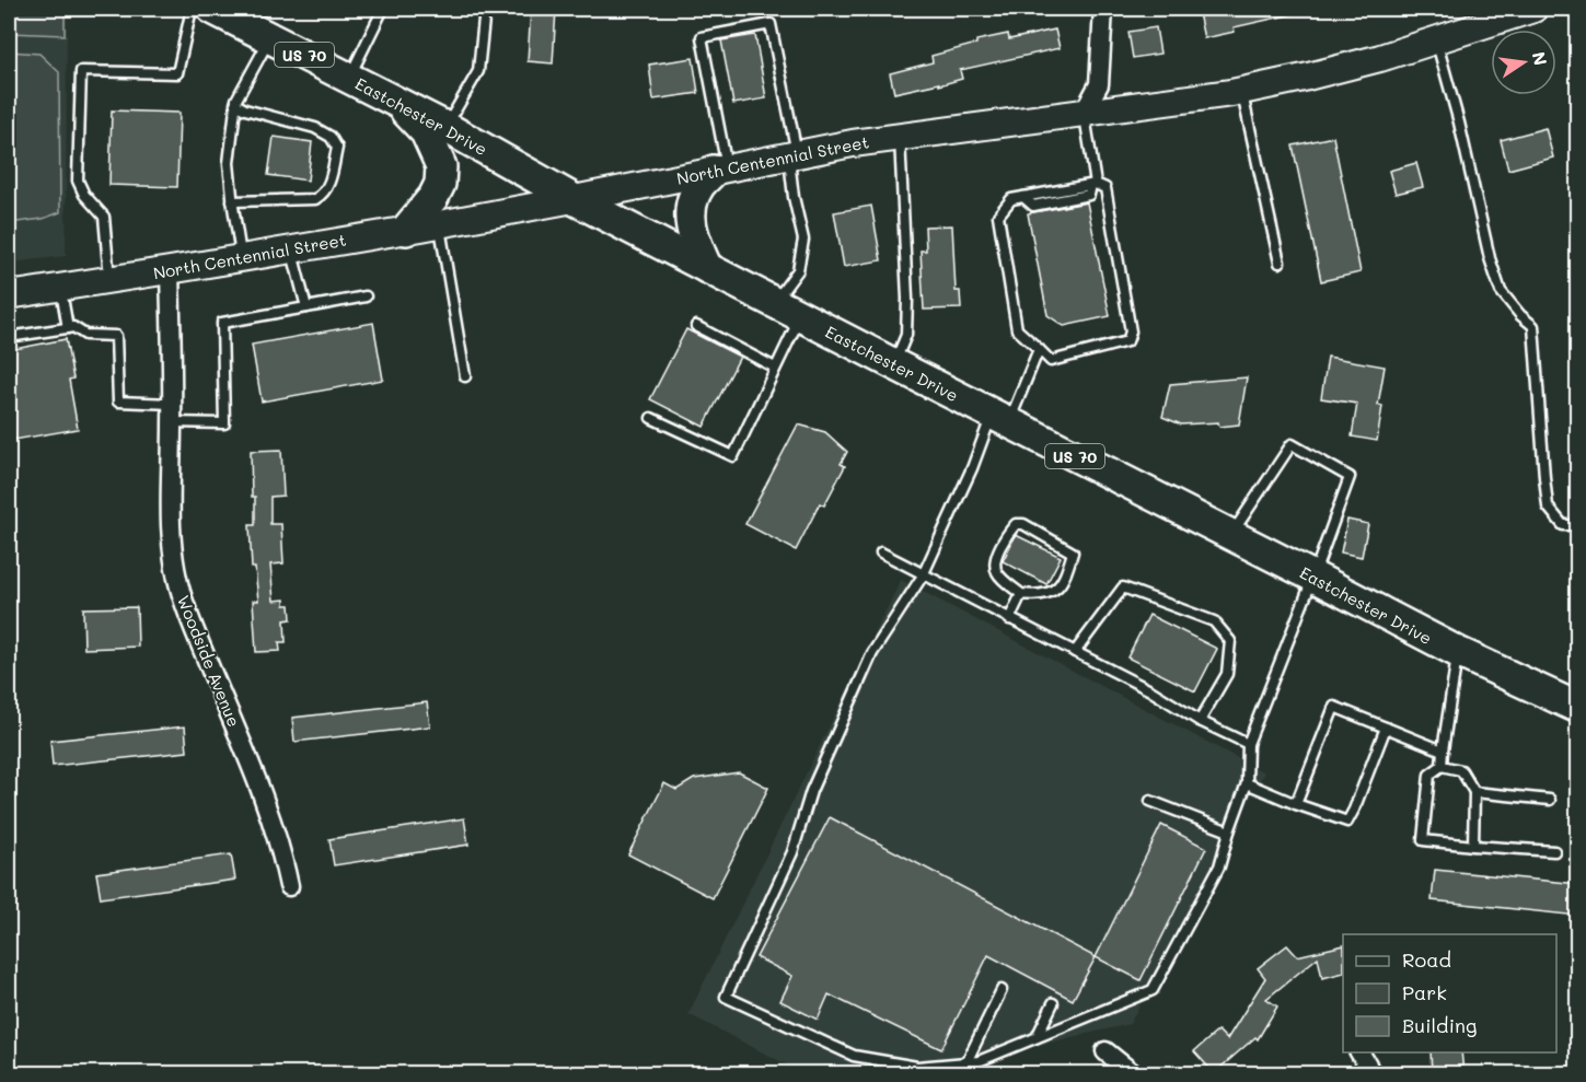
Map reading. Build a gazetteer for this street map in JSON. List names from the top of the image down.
{
  "streets": {
    "main road": ["US 70", "Eastchester Drive"],
    "street": ["North Centennial Street", "Woodside Avenue"]
  },
  "crossings": [
    ["Eastchester Drive", "North Centennial Street"],
    ["North Centennial Street", "Woodside Avenue"]
  ],
  "legend": ["Road", "Park", "Building"],
  "north": "right"
}
